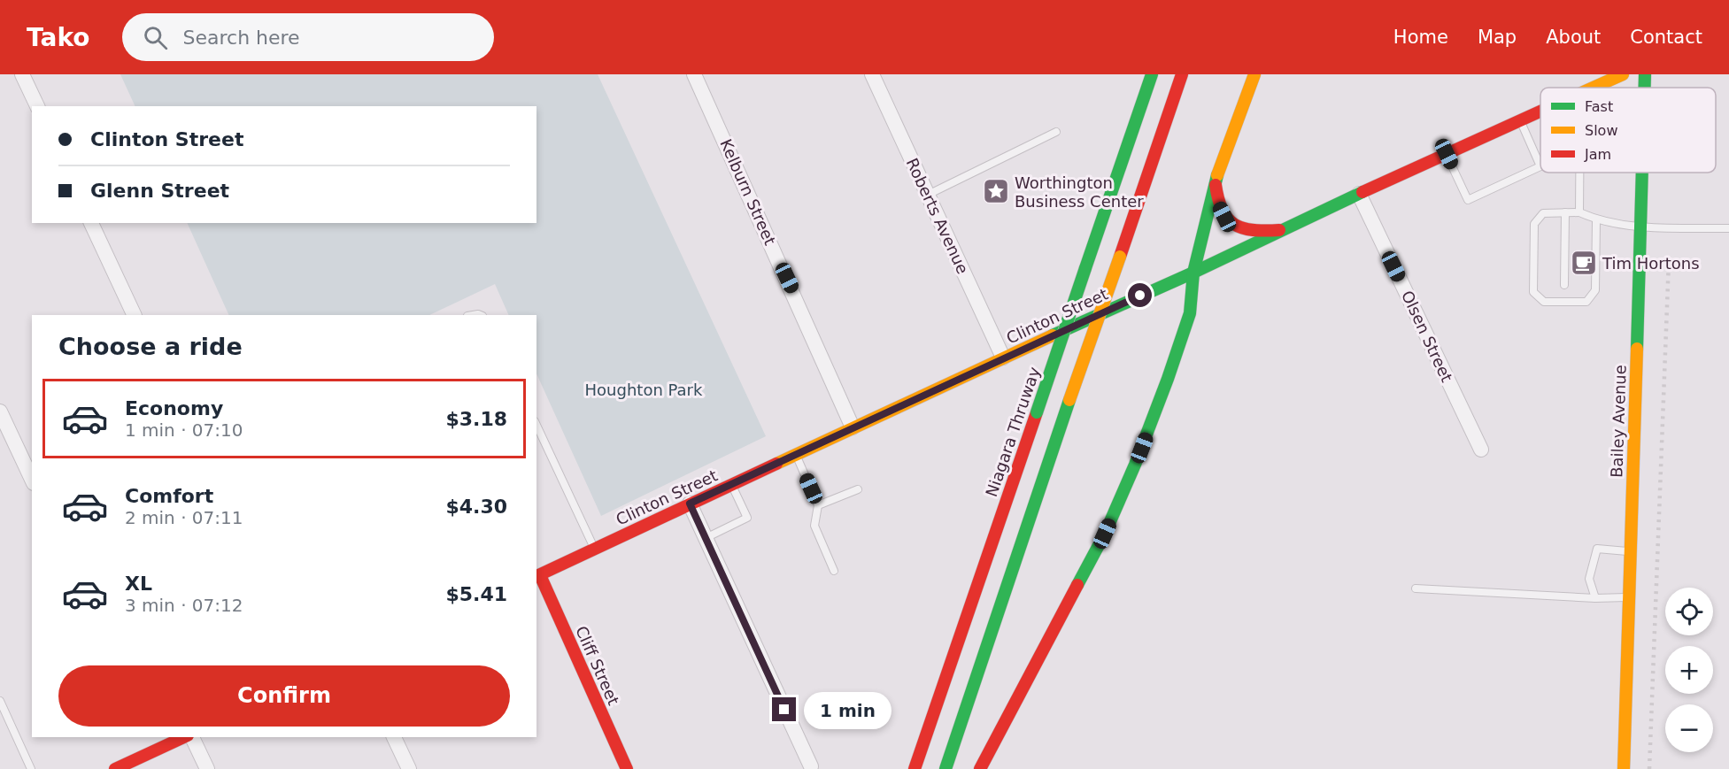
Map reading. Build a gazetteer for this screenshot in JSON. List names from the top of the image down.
{
  "streets": {
    "main road": [
      "Clinton Street",
      "Bailey Avenue",
      "Niagara Thruway",
      "Cliff Street"
    ],
    "street": ["Kelburn Street", "Roberts Avenue", "Olsen Street"]
  },
  "crossings": [
    ["Kelburn Street", "Clinton Street"],
    ["Roberts Avenue", "Clinton Street"],
    ["Clinton Street", "Olsen Street"],
    ["Clinton Street", "Cliff Street"]
  ],
  "parks": ["Houghton Park"],
  "places": {
    "place": ["Worthington Business Center"],
    "cafe": ["Tim Hortons"]
  },
  "legend": ["Fast", "Slow", "Jam"],
  "page": {
    "header": "Tako",
    "search": "Search here",
    "nav": [
      "Home",
      "Map",
      "About",
      "Contact"
    ],
    "banner": ["Clinton Street", "Glenn Street"],
    "heading": "Choose a ride",
    "list": [
      {
        "name": "Economy",
        "note": "1 min · 07:10",
        "value": "$3.18"
      },
      {
        "name": "Comfort",
        "note": "2 min · 07:11",
        "value": "$4.30"
      },
      {
        "name": "XL",
        "note": "3 min · 07:12",
        "value": "$5.41"
      }
    ],
    "map_buttons": ["+", "−"],
    "buttons": "Confirm",
    "bubble": "1 min"
  }
}
